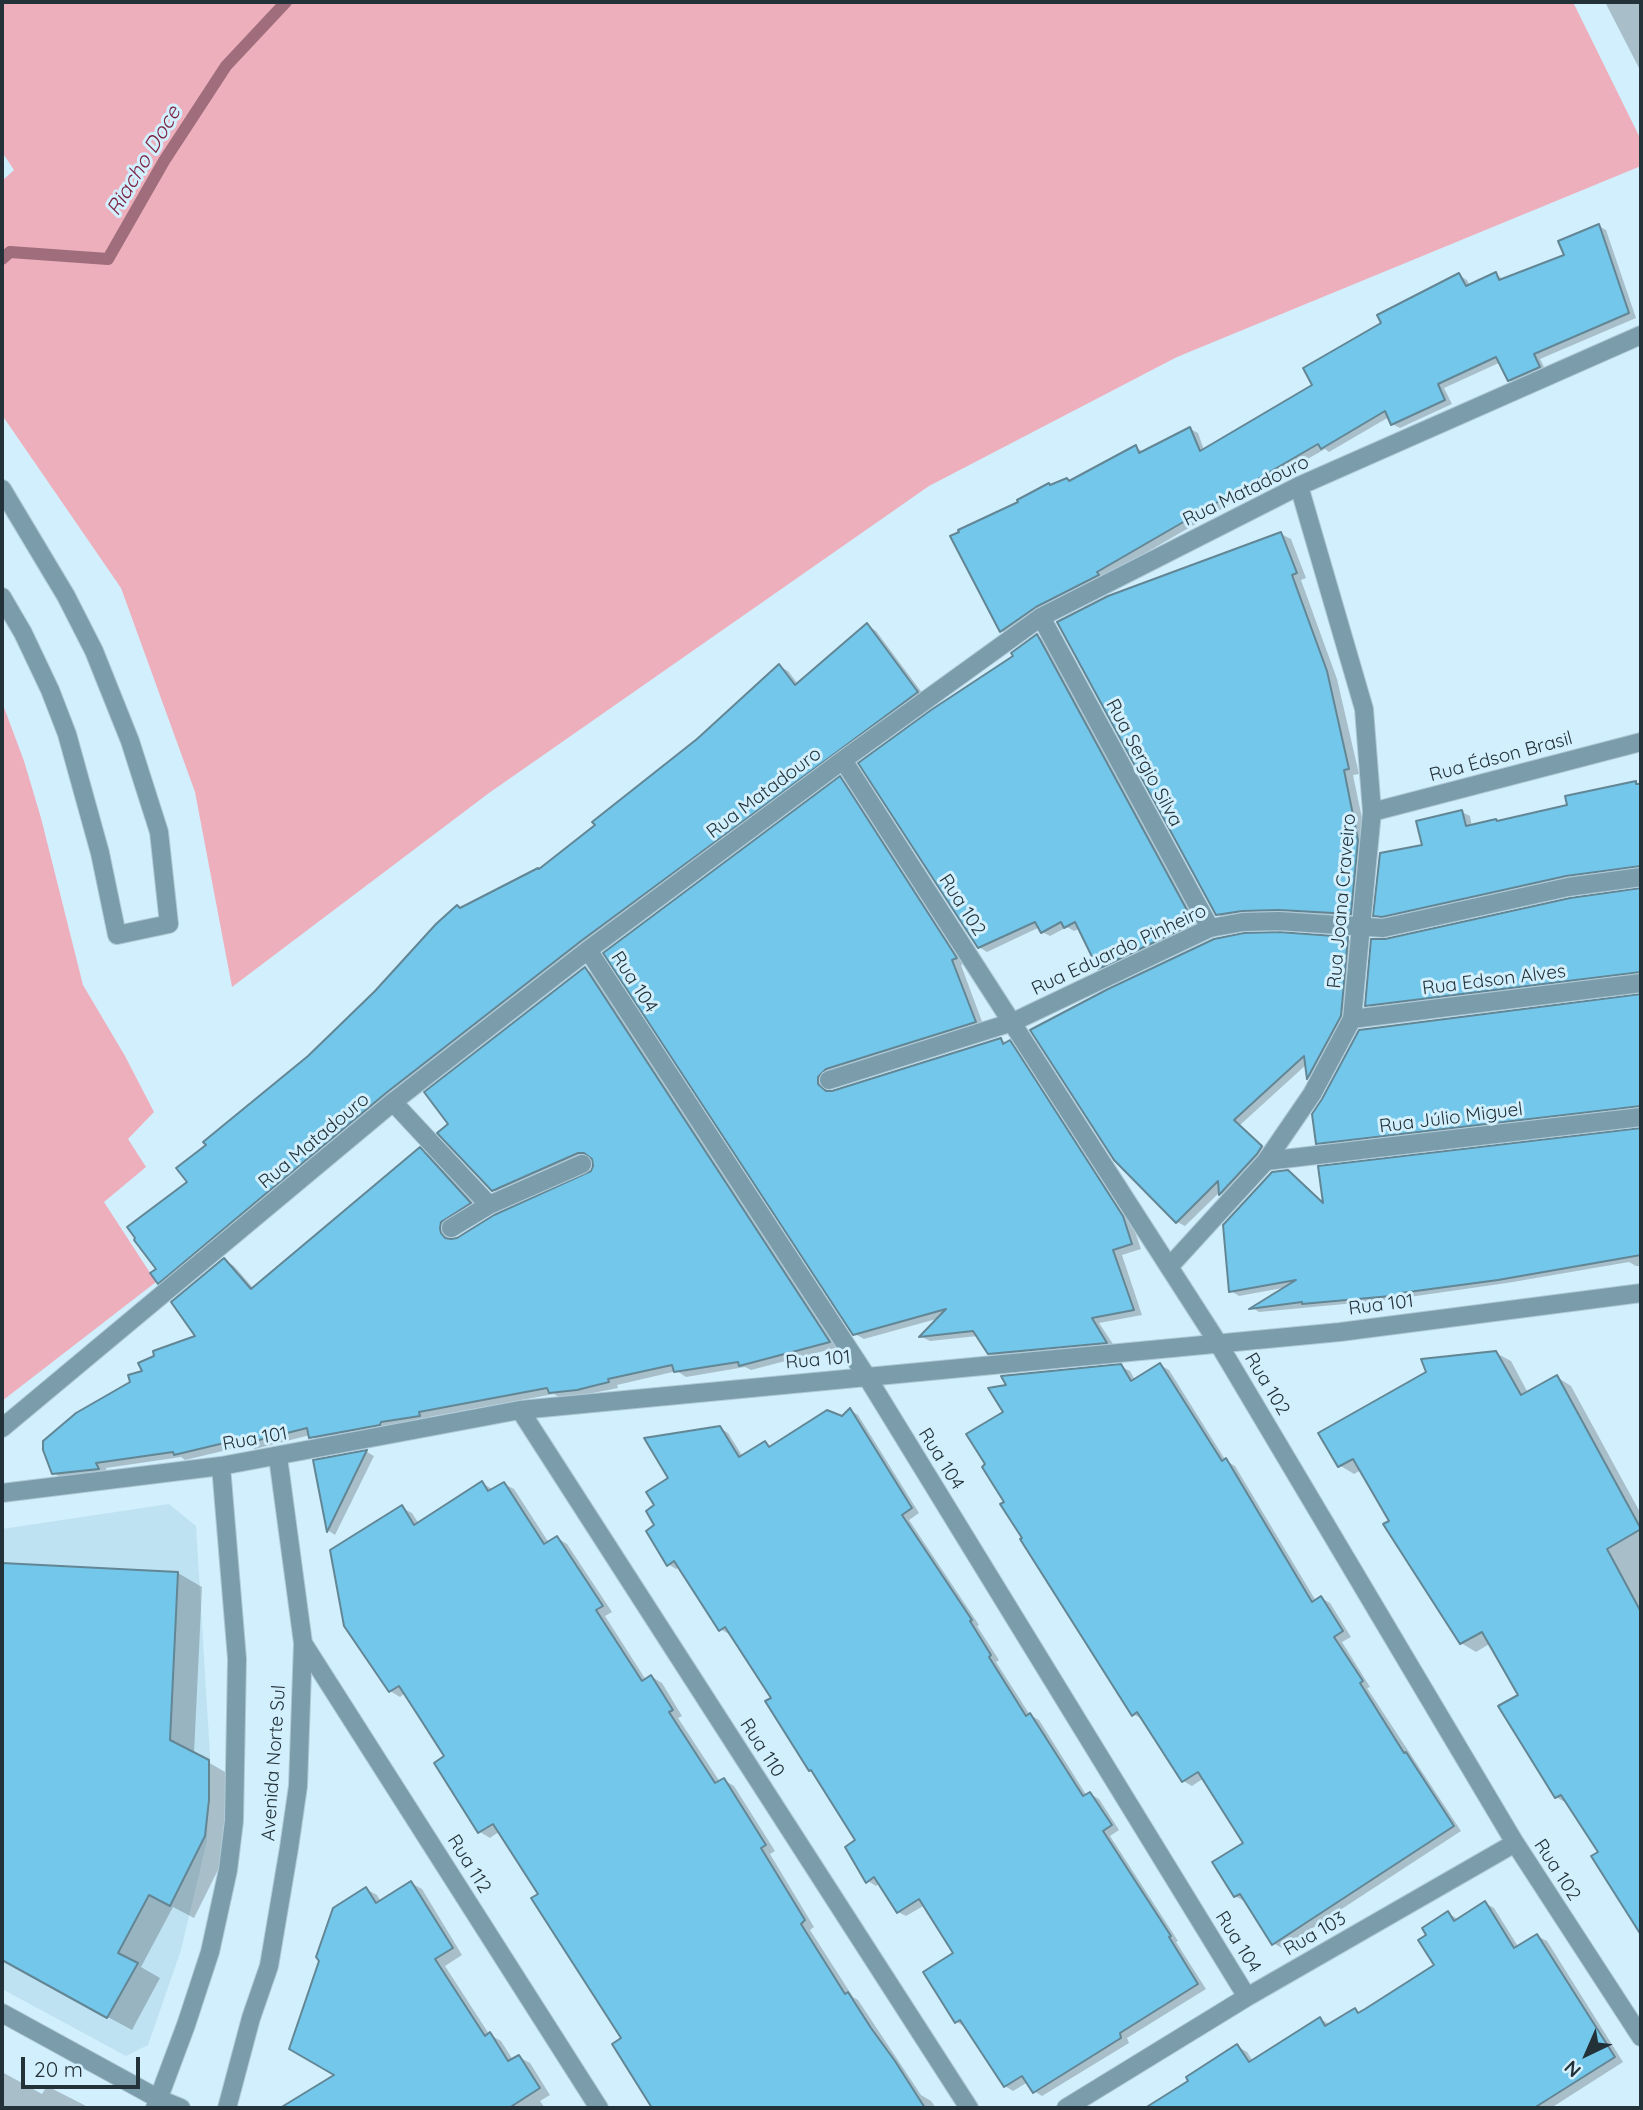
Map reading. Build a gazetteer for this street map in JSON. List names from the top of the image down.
{
  "streets": {
    "street": [
      "Rua Matadouro",
      "Rua Édson Brasil",
      "Rua Sergio Silva",
      "Rua Joana Craveiro",
      "Rua 102",
      "Rua Eduardo Pinheiro",
      "Rua Edson Alves",
      "Rua 104",
      "Rua Júlio Miguel",
      "Rua 101",
      "Rua 110",
      "Avenida Norte Sul",
      "Rua 112",
      "Rua 103"
    ]
  },
  "crossings": [
    ["Rua Matadouro", "Rua Sergio Silva"],
    ["Rua Matadouro", "Rua Joana Craveiro"],
    ["Rua Matadouro", "Rua 102"],
    ["Rua Matadouro", "Rua 104"],
    ["Rua Édson Brasil", "Rua Joana Craveiro"],
    ["Rua Sergio Silva", "Rua Eduardo Pinheiro"],
    ["Rua Joana Craveiro", "Rua 102"],
    ["Rua Joana Craveiro", "Rua Eduardo Pinheiro"],
    ["Rua Joana Craveiro", "Rua Edson Alves"],
    ["Rua Joana Craveiro", "Rua Júlio Miguel"],
    ["Rua 102", "Rua Eduardo Pinheiro"],
    ["Rua 102", "Rua 101"],
    ["Rua 102", "Rua 103"],
    ["Rua 104", "Rua 101"],
    ["Rua 104", "Rua 103"],
    ["Rua 101", "Rua 110"],
    ["Rua 101", "Avenida Norte Sul"],
    ["Avenida Norte Sul", "Rua 112"]
  ],
  "water": ["Riacho Doce"],
  "scale_bar": "20 m",
  "north": "bottom left"
}
